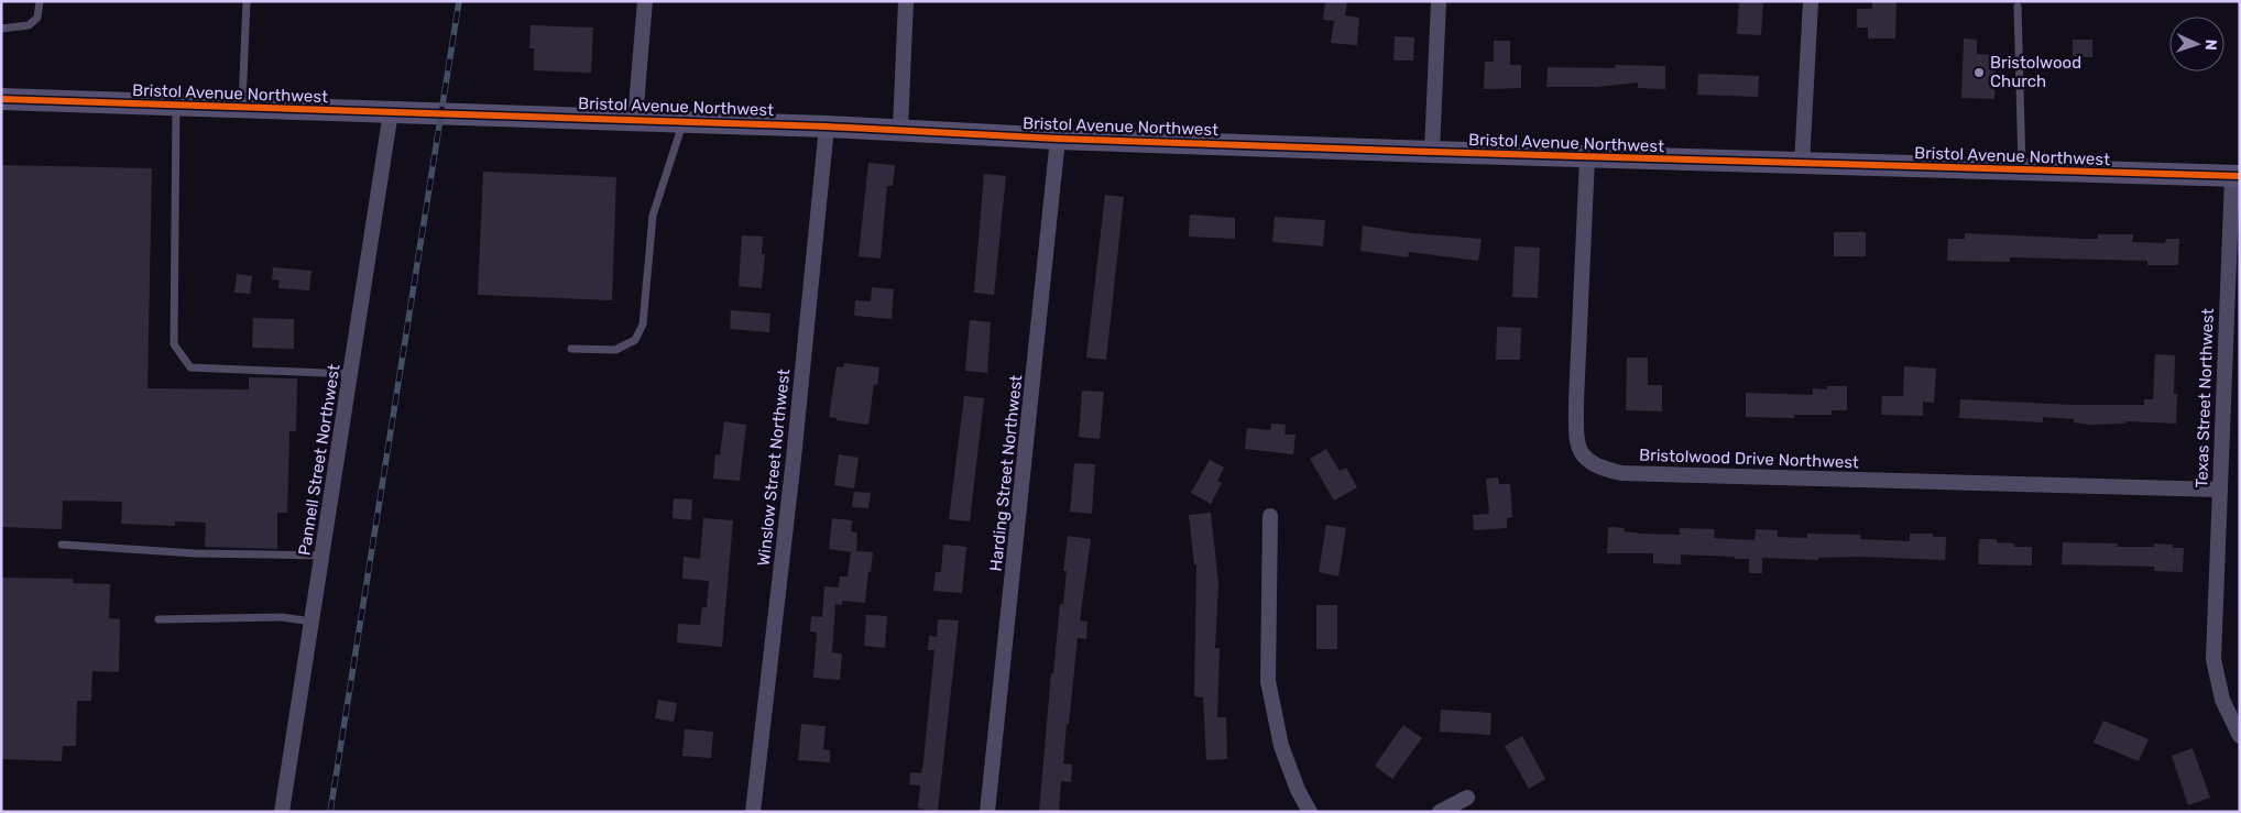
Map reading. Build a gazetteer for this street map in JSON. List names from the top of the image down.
{
  "streets": {
    "street": [
      "Bristol Avenue Northwest",
      "Texas Street Northwest",
      "Bristolwood Drive Northwest",
      "Pannell Street Northwest",
      "Winslow Street Northwest",
      "Harding Street Northwest"
    ]
  },
  "crossings": [
    ["Bristol Avenue Northwest", "Texas Street Northwest"],
    ["Bristol Avenue Northwest", "Bristolwood Drive Northwest"],
    ["Bristol Avenue Northwest", "Pannell Street Northwest"],
    ["Bristol Avenue Northwest", "Winslow Street Northwest"],
    ["Bristol Avenue Northwest", "Harding Street Northwest"],
    ["Texas Street Northwest", "Bristolwood Drive Northwest"]
  ],
  "places": ["Bristolwood Church"],
  "north": "right"
}
